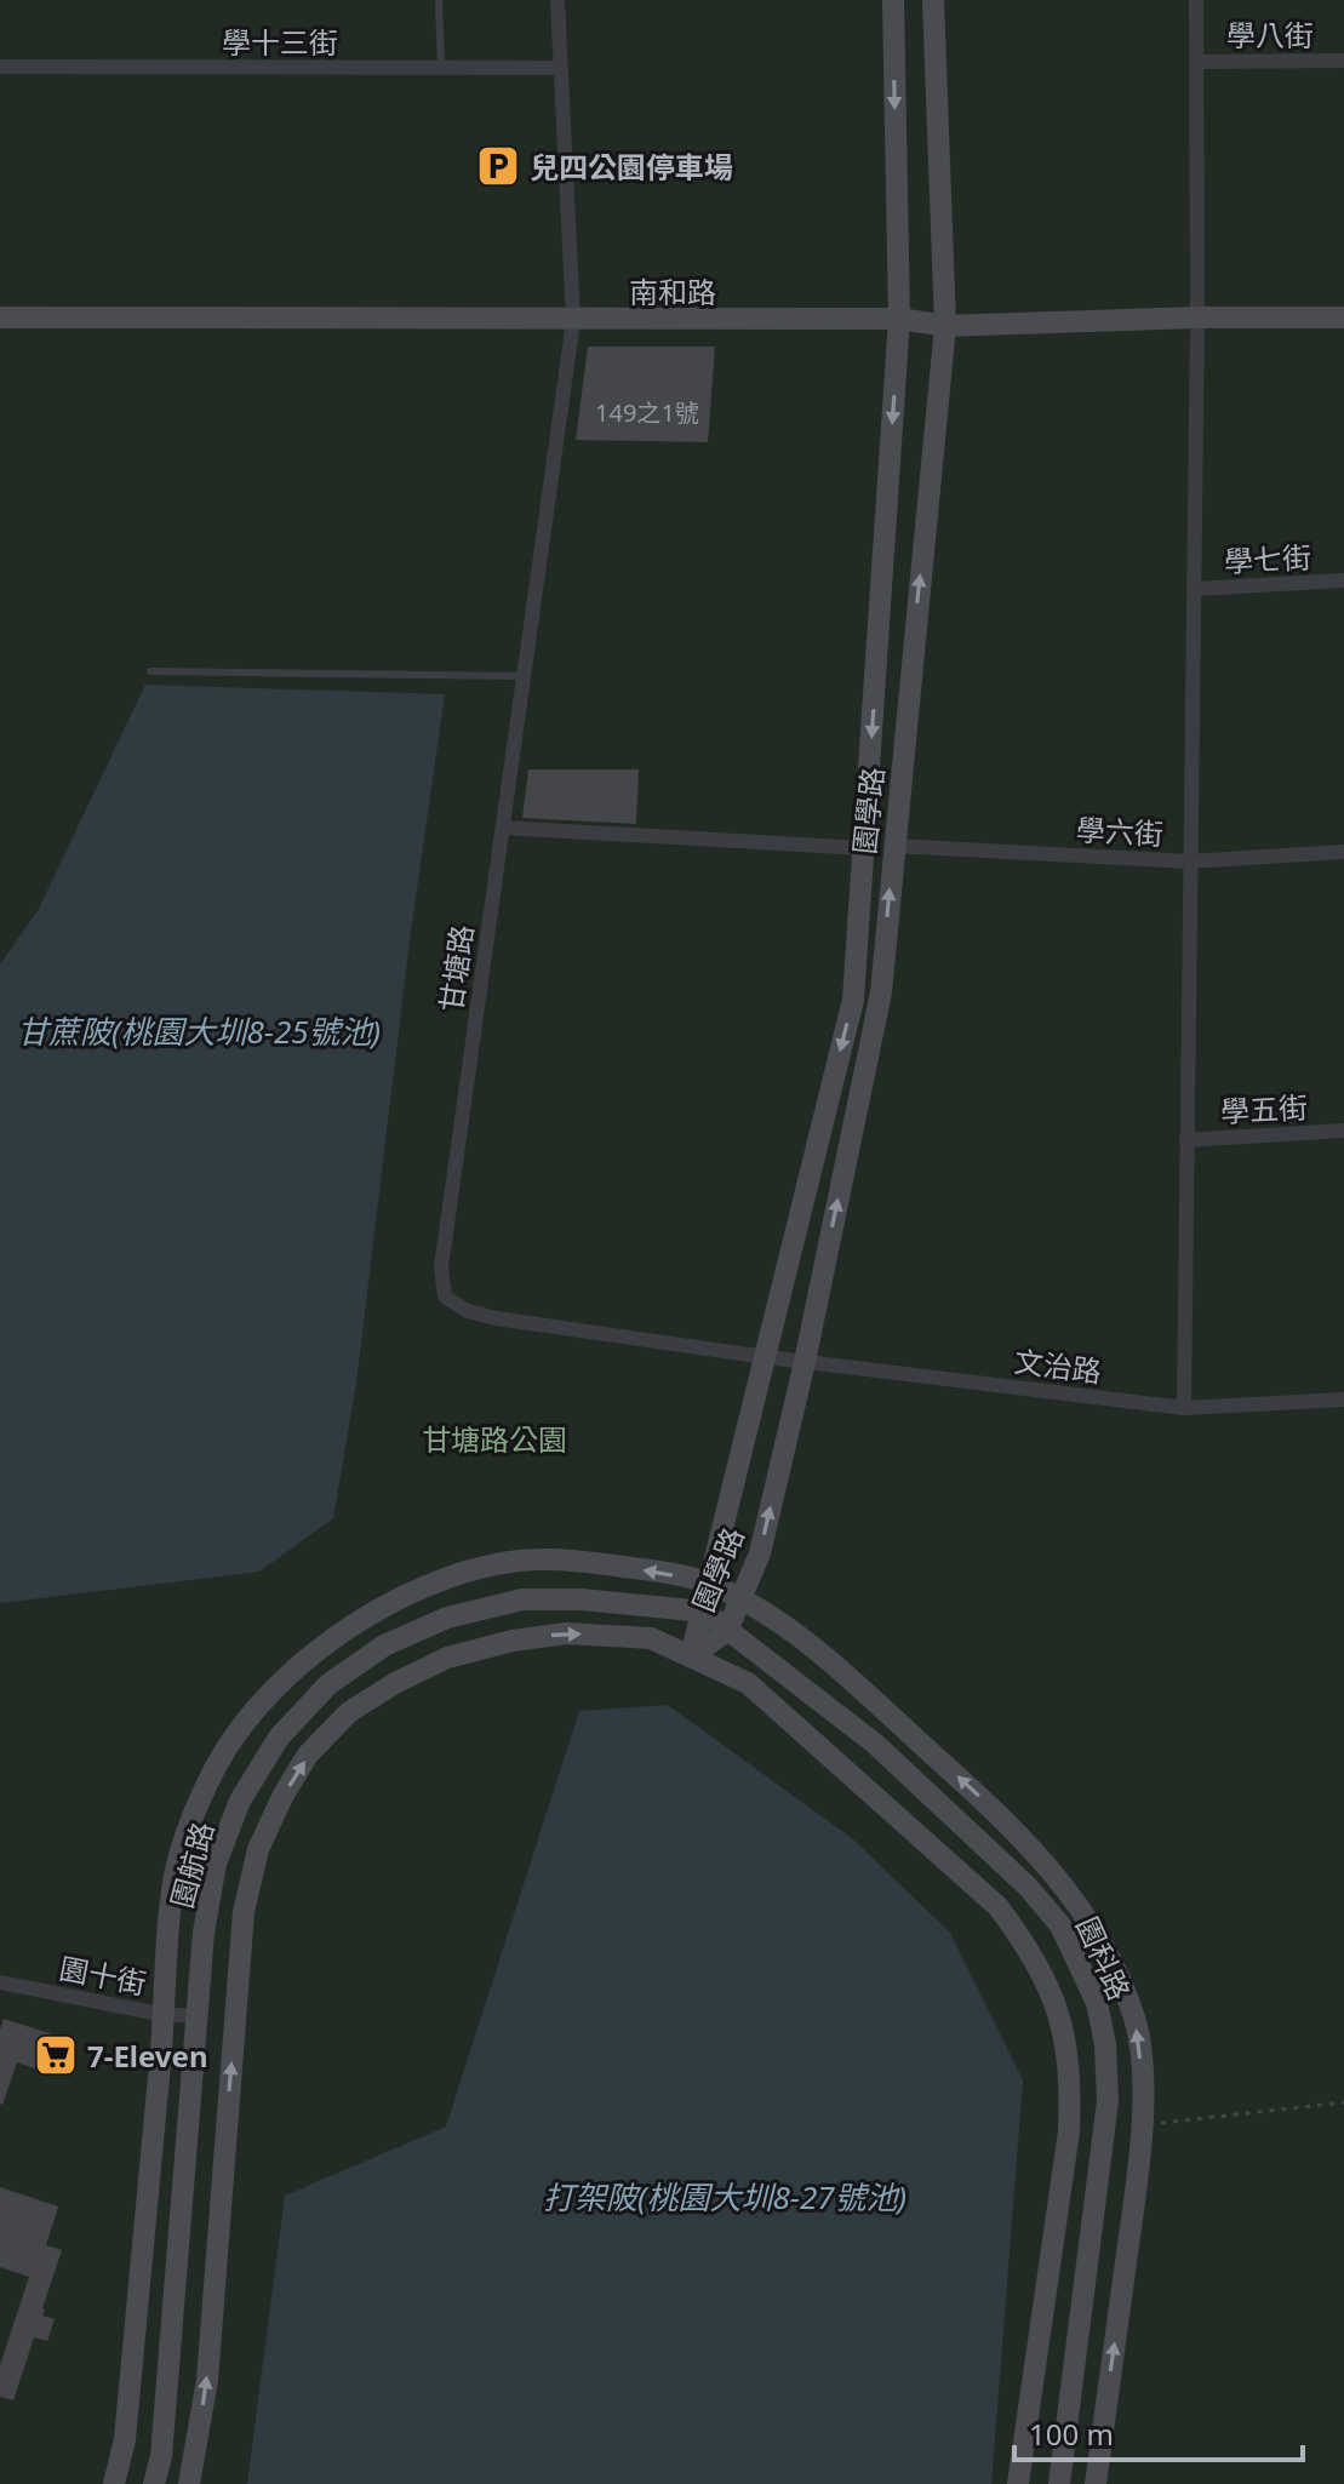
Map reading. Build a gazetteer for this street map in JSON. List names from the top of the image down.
{
  "streets": {
    "street": [
      "學八街",
      "學十三街",
      "南和路",
      "學七街",
      "園學路",
      "學六街",
      "甘塘路",
      "學五街",
      "文治路",
      "園航路",
      "園科路",
      "園十街"
    ]
  },
  "crossings": [
    ["學十三街", "甘塘路"],
    ["南和路", "園學路"],
    ["南和路", "甘塘路"],
    ["園學路", "學六街"],
    ["園學路", "甘塘路"],
    ["園學路", "文治路"],
    ["園學路", "園航路"],
    ["園學路", "園科路"],
    ["甘塘路", "文治路"],
    ["園航路", "園科路"],
    ["園航路", "園十街"]
  ],
  "water": ["甘蔗陂(桃園大圳8-25號池)", "打架陂(桃園大圳8-27號池)"],
  "parks": ["甘塘路公園"],
  "places": {
    "parking": ["兒四公園停車場"],
    "supermarket": ["7-Eleven"]
  },
  "house_numbers": ["149之1號"],
  "scale_bar": "100 m"
}
